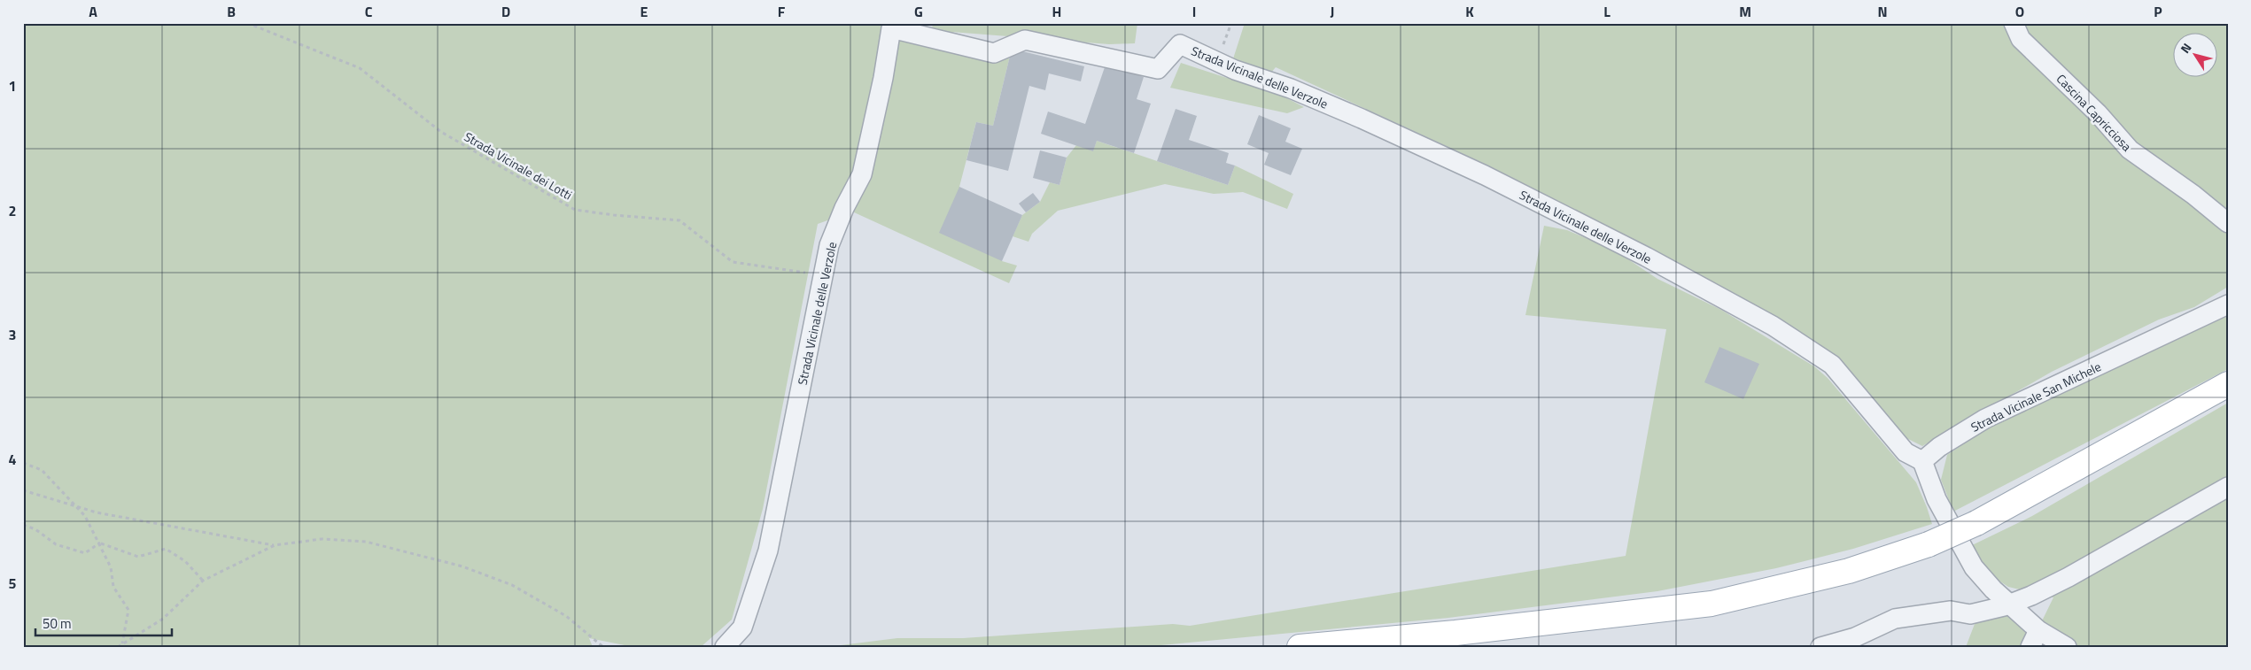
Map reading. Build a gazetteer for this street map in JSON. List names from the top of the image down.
{
  "streets": {
    "street": ["Strada Vicinale delle Verzole", "Cascina Capricciosa", "Strada Vicinale San Michele"],
    "path": ["Strada Vicinale dei Lotti"]
  },
  "crossings": [
    ["Strada Vicinale delle Verzole", "Strada Vicinale dei Lotti"],
    ["Strada Vicinale delle Verzole", "Strada Vicinale San Michele"]
  ],
  "scale_bar": "50 m",
  "north": "top left",
  "grid": {
    "columns": [
      "A",
      "B",
      "C",
      "D",
      "E",
      "F",
      "G",
      "H",
      "I",
      "J",
      "K",
      "L",
      "M",
      "N",
      "O",
      "P"
    ],
    "rows": [
      "1",
      "2",
      "3",
      "4",
      "5"
    ]
  }
}
